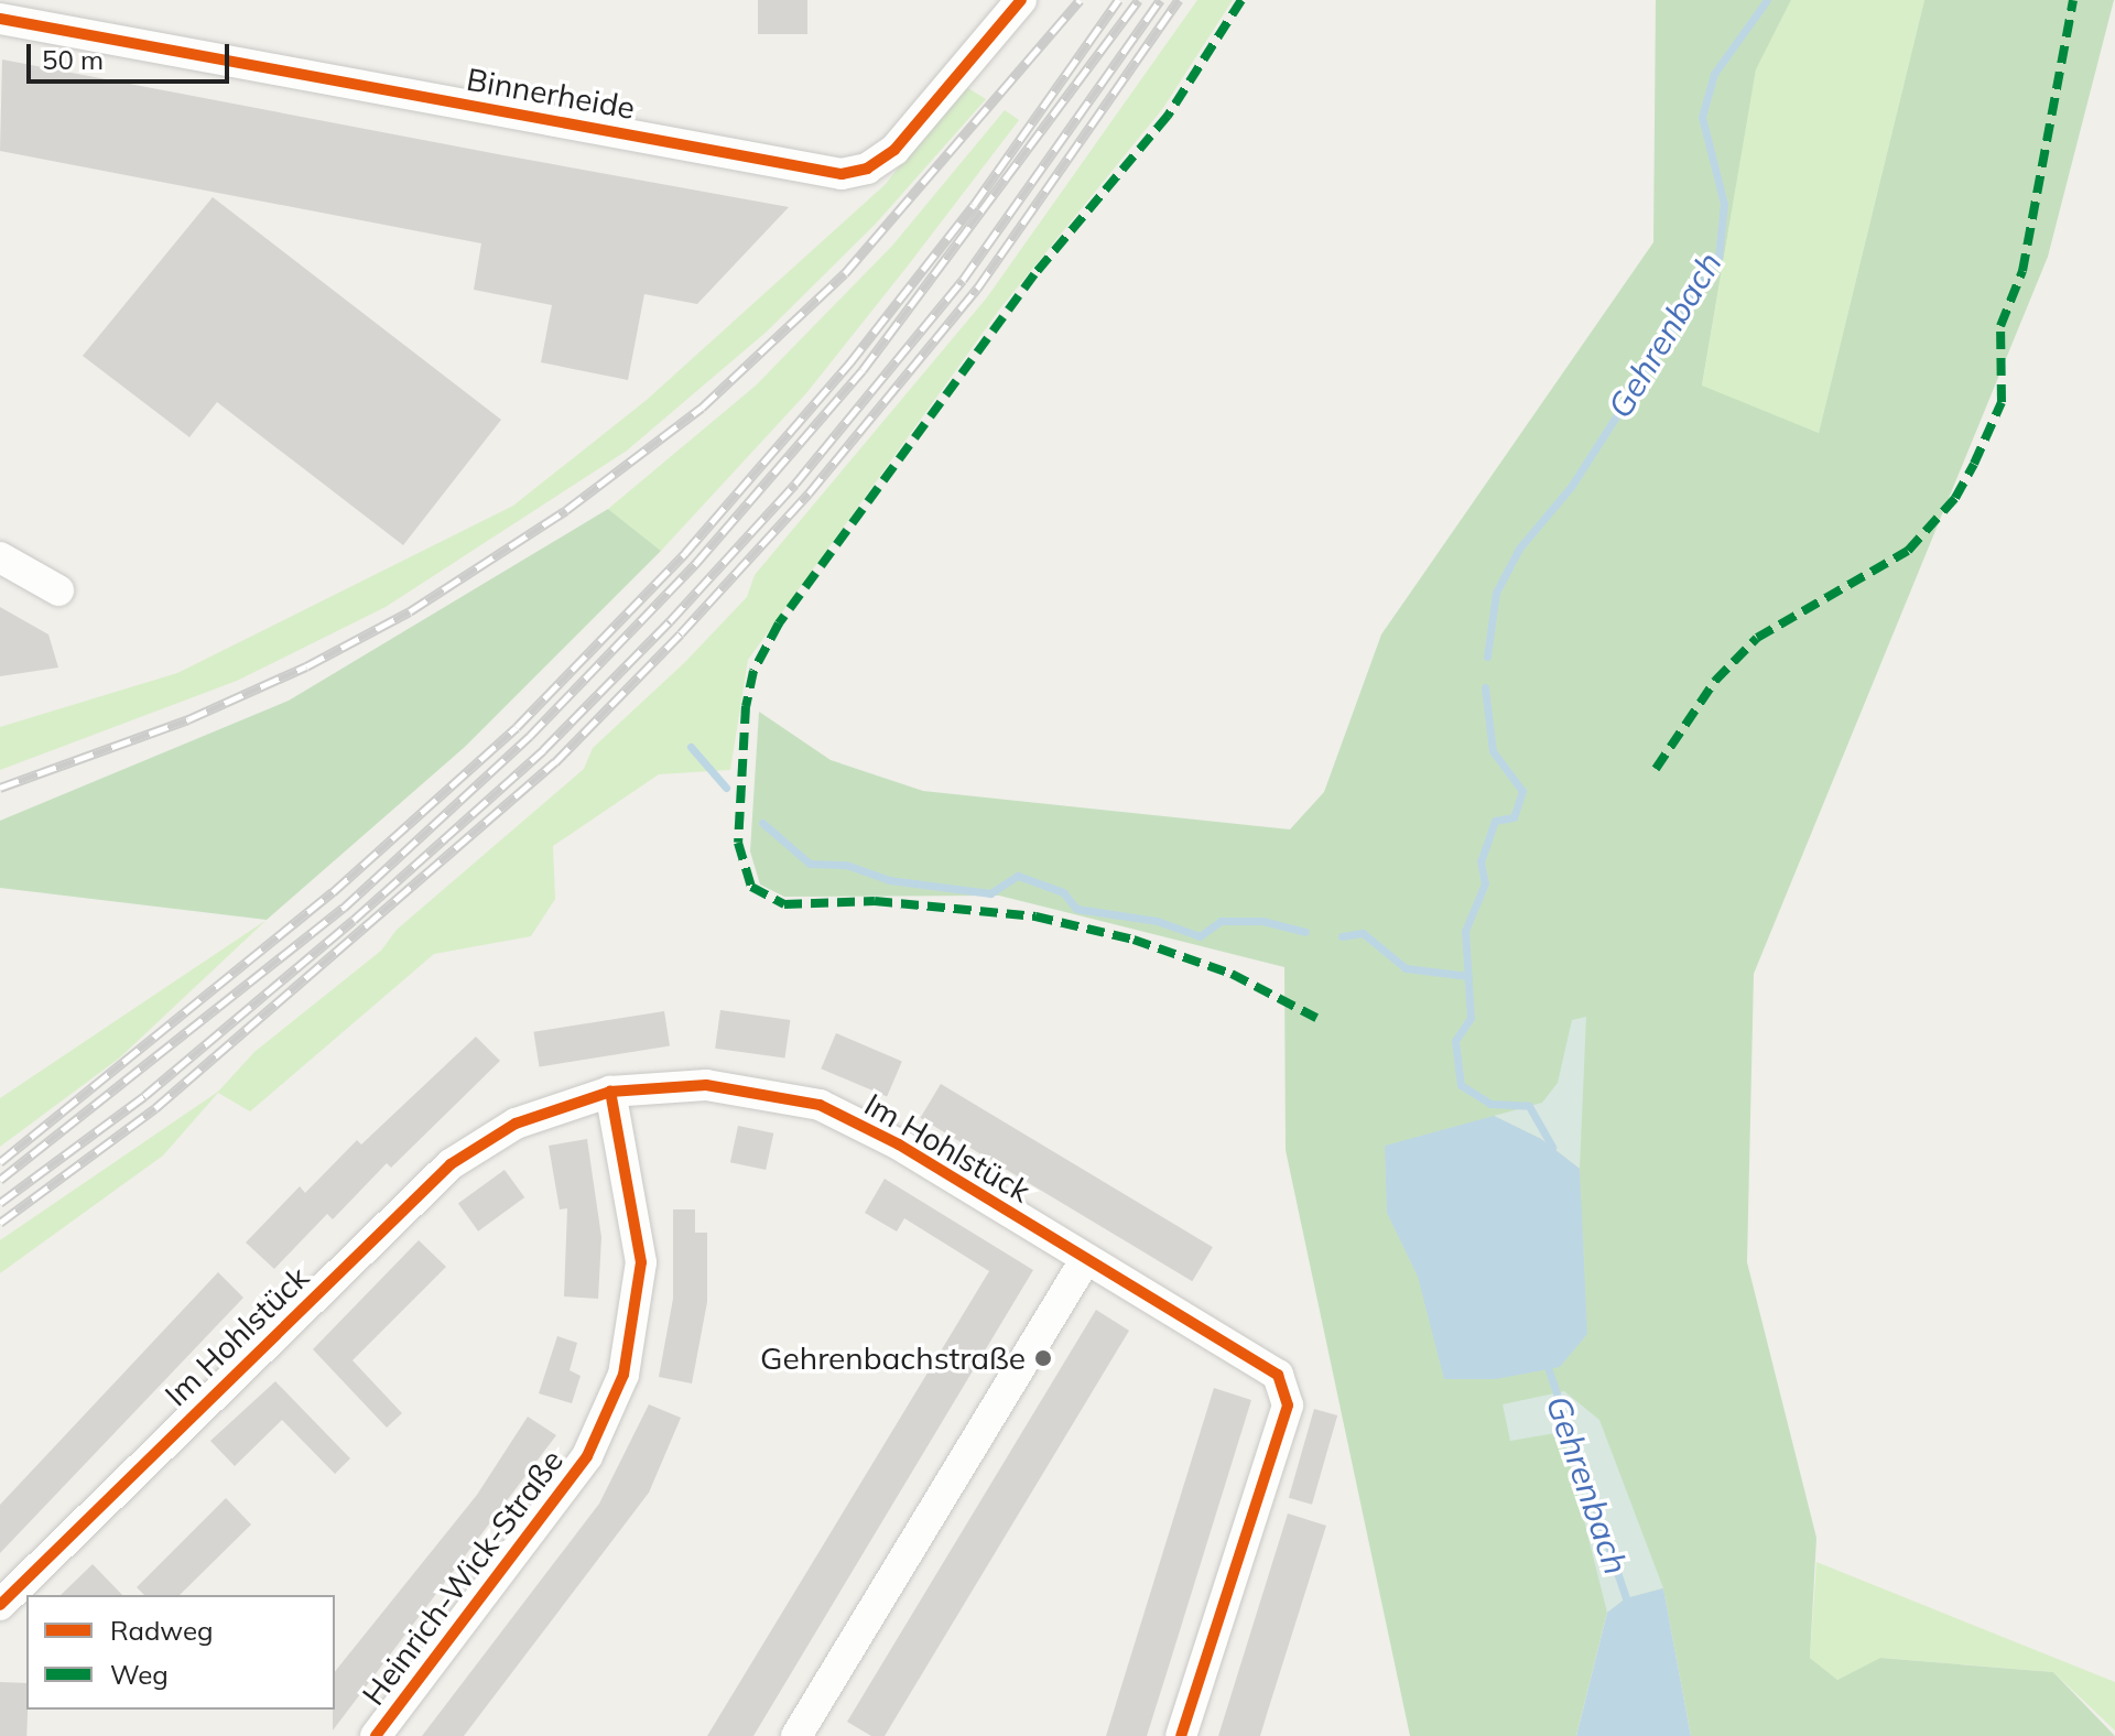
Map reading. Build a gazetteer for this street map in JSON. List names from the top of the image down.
{
  "streets": {
    "street": ["Binnerheide", "Im Hohlstück", "Heinrich-Wick-Straße"]
  },
  "crossings": [
    ["Im Hohlstück", "Heinrich-Wick-Straße"]
  ],
  "water": ["Gehrenbach"],
  "places": ["Gehrenbachstraße"],
  "legend": ["Radweg", "Weg"],
  "scale_bar": "50 m"
}
